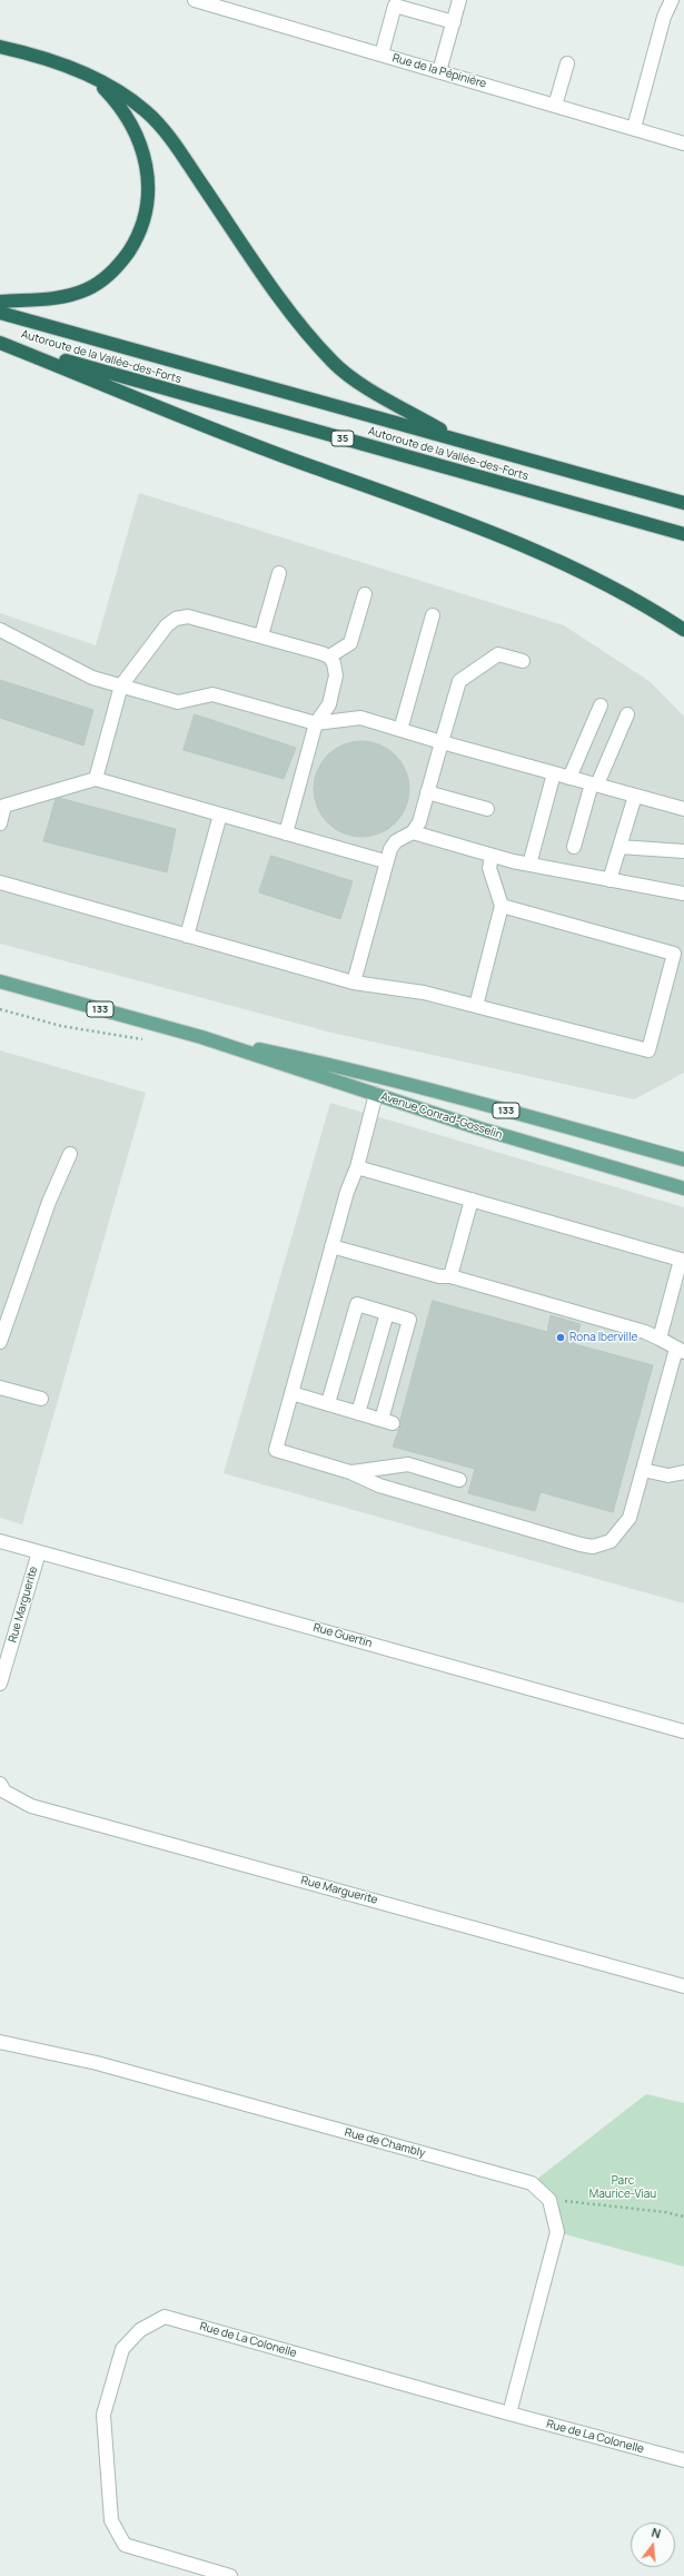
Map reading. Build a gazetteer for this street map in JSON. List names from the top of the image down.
{
  "streets": {
    "highway": ["Autoroute de la Vallée-des-Forts", "35"],
    "main road": ["133", "Avenue Conrad-Gosselin"],
    "street": [
      "Rue de la Pépinière",
      "Rue Marguerite",
      "Rue Guertin",
      "Rue de Chambly",
      "Rue de La Colonelle"
    ]
  },
  "crossings": [
    ["Rue Marguerite", "Rue Guertin"]
  ],
  "parks": ["Parc Maurice-Viau"],
  "places": ["Rona Iberville"],
  "north": "top"
}
